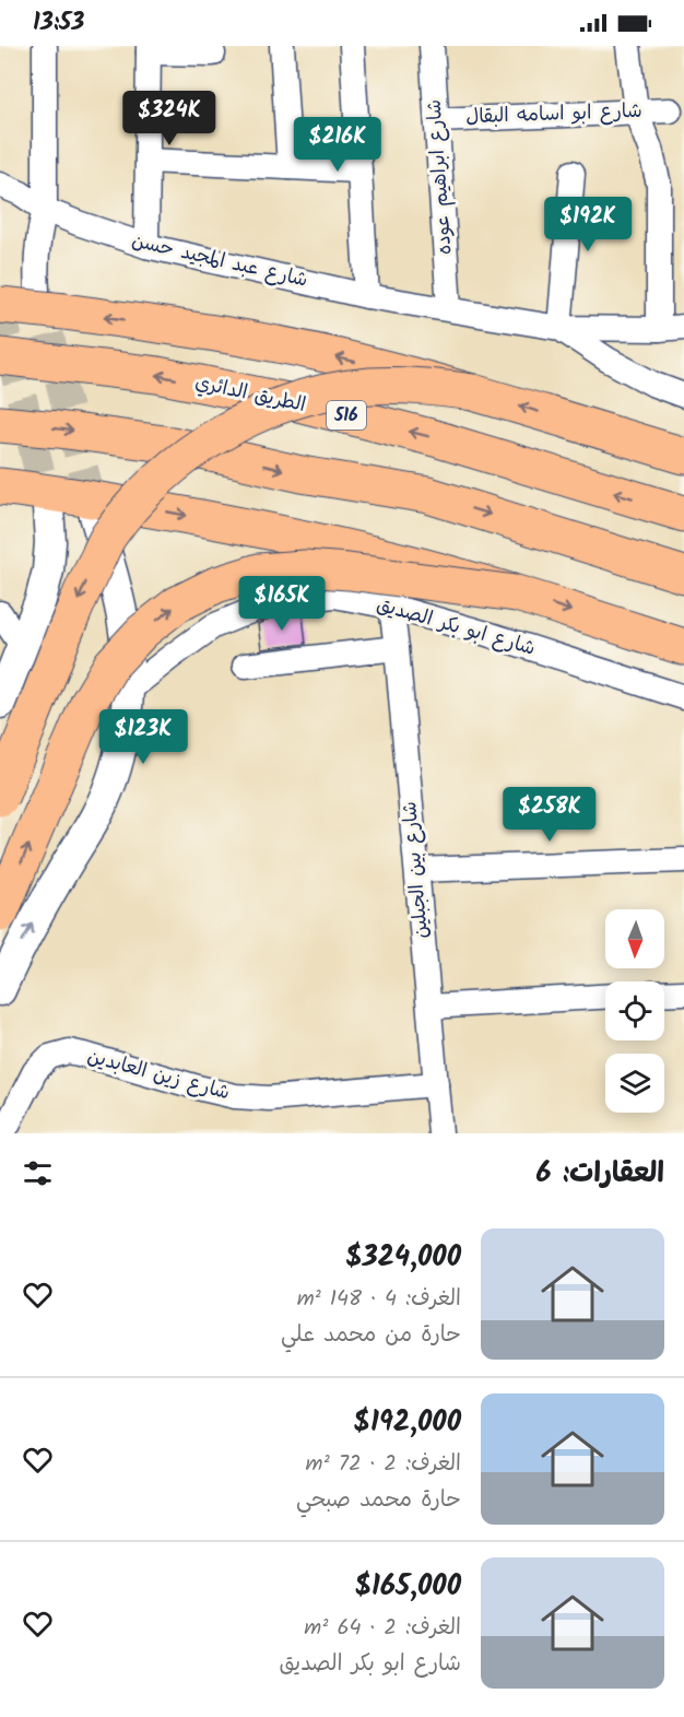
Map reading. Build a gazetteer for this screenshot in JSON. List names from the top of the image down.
{
  "streets": {
    "highway": ["الطريق الدائري", "516"],
    "street": [
      "شارع ابو اسامه البقال",
      "شارع ابراهيم عوده",
      "شارع عبد المجيد حسن",
      "شارع ابو بكر الصديق",
      "شارع بين الجبلين",
      "شارع زين العابدين"
    ]
  },
  "crossings": [
    ["شارع ابو اسامه البقال", "شارع ابراهيم عوده"],
    ["شارع ابراهيم عوده", "شارع عبد المجيد حسن"],
    ["شارع ابو بكر الصديق", "شارع بين الجبلين"],
    ["شارع بين الجبلين", "شارع زين العابدين"]
  ],
  "north": "bottom",
  "page": {
    "status": "13:53",
    "price": [
      "$324K",
      "$216K",
      "$192K",
      "$165K",
      "$123K",
      "$258K"
    ],
    "heading": "العقارات: 6",
    "list": [
      {
        "name": "$324,000",
        "note": "الغرف: 4 · 148 m² · حارة من محمد علي"
      },
      {
        "name": "$192,000",
        "note": "الغرف: 2 · 72 m² · حارة محمد صبحي"
      },
      {
        "name": "$165,000",
        "note": "الغرف: 2 · 64 m² · شارع ابو بكر الصديق"
      }
    ]
  }
}
